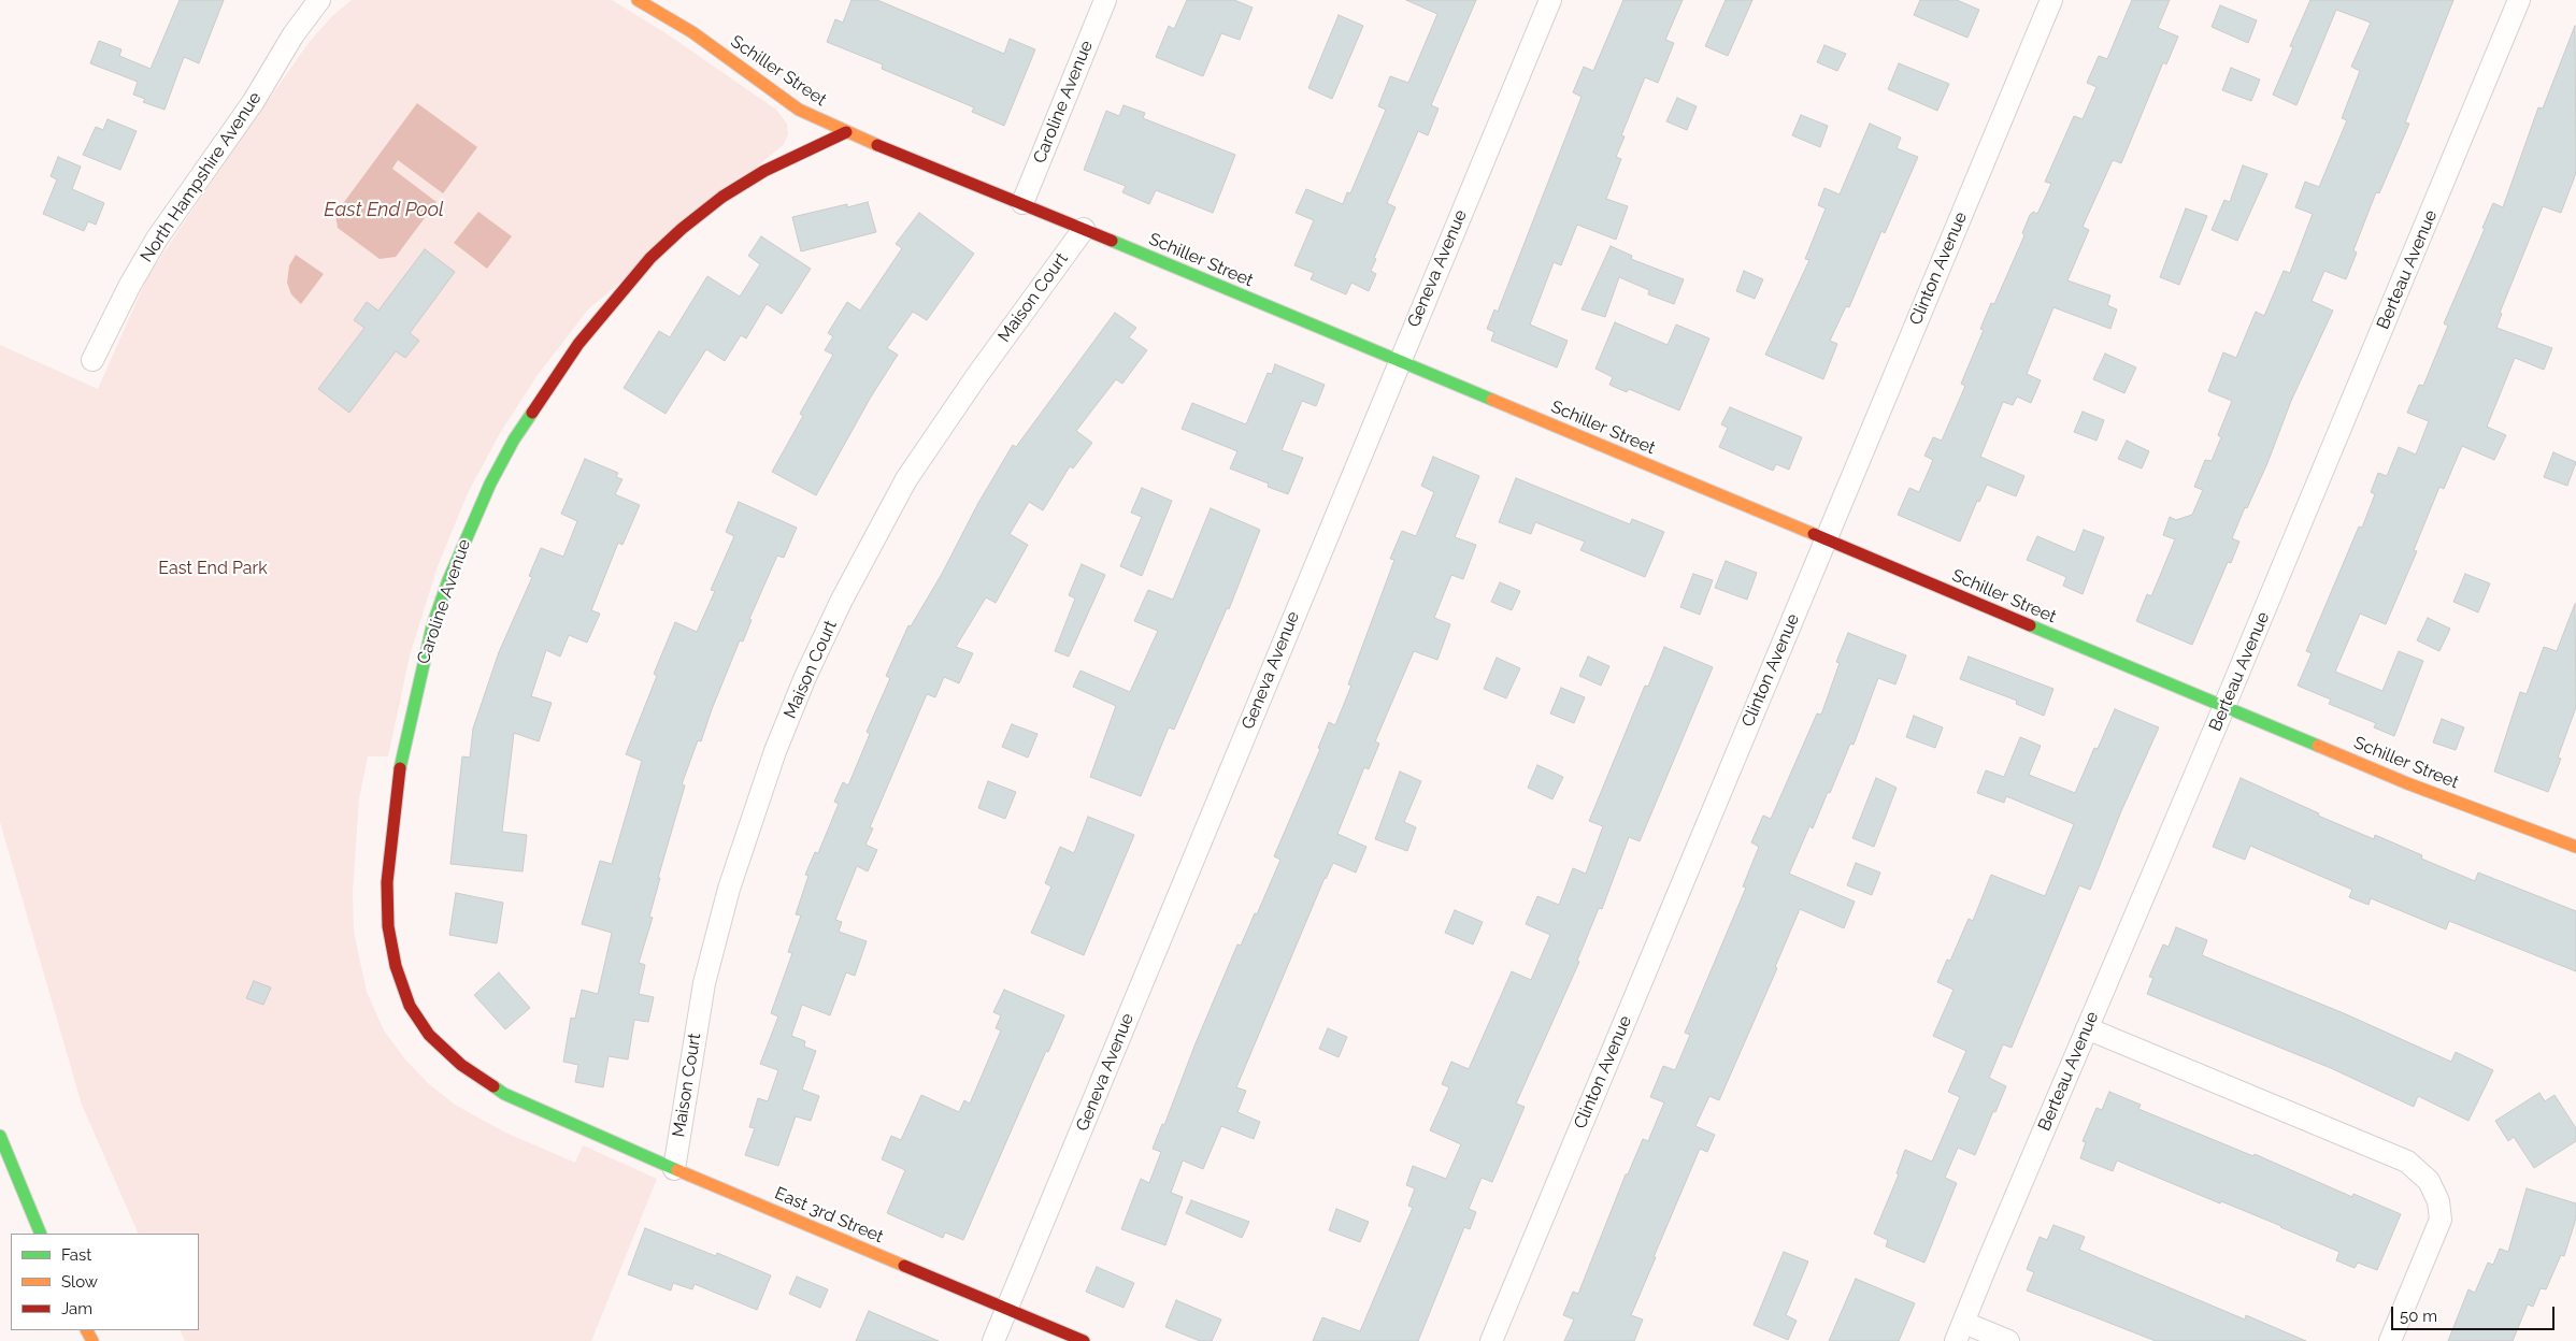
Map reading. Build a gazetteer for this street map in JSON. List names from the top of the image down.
{
  "streets": {
    "main road": ["Schiller Street", "Caroline Avenue", "East 3rd Street"],
    "street": [
      "North Hampshire Avenue",
      "Geneva Avenue",
      "Clinton Avenue",
      "Berteau Avenue",
      "Maison Court"
    ]
  },
  "crossings": [
    ["Schiller Street", "Caroline Avenue"],
    ["Schiller Street", "Geneva Avenue"],
    ["Schiller Street", "Clinton Avenue"],
    ["Schiller Street", "Berteau Avenue"],
    ["Schiller Street", "Maison Court"],
    ["Caroline Avenue", "East 3rd Street"],
    ["Geneva Avenue", "East 3rd Street"],
    ["Maison Court", "East 3rd Street"]
  ],
  "water": ["East End Pool"],
  "parks": ["East End Park"],
  "legend": ["Fast", "Slow", "Jam"],
  "scale_bar": "50 m"
}
